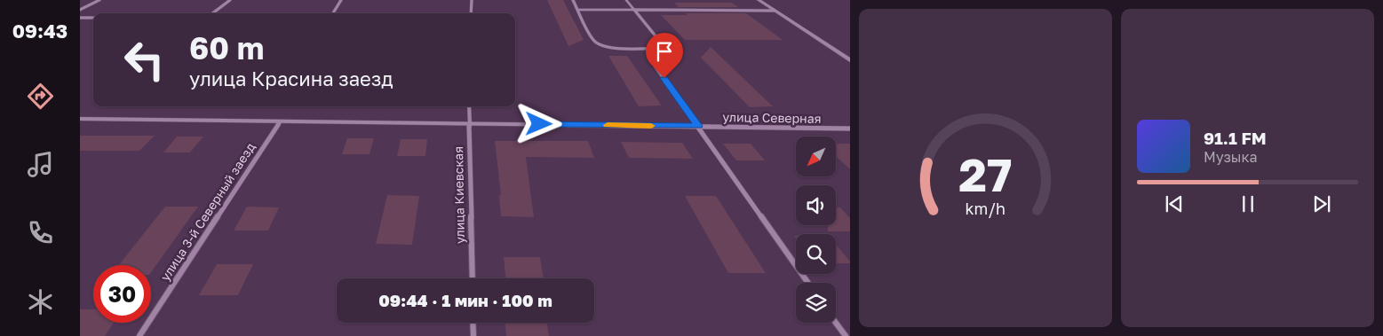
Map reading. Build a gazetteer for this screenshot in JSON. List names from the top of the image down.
{
  "streets": {
    "street": ["улица Северная", "улица Киевская", "улица 3-й Северный заезд"]
  },
  "crossings": [
    ["улица Северная", "улица Киевская"],
    ["улица Северная", "улица 3-й Северный заезд"]
  ],
  "north": "bottom left",
  "page": {
    "tabs": "09:43",
    "turn": ["60 m", "улица Красина заезд"],
    "song": ["91.1 FM", "Музыка"],
    "limit": "30",
    "trip": "09:44 · 1 мин · 100 m",
    "gauge": ["27", "km/h"]
  }
}
